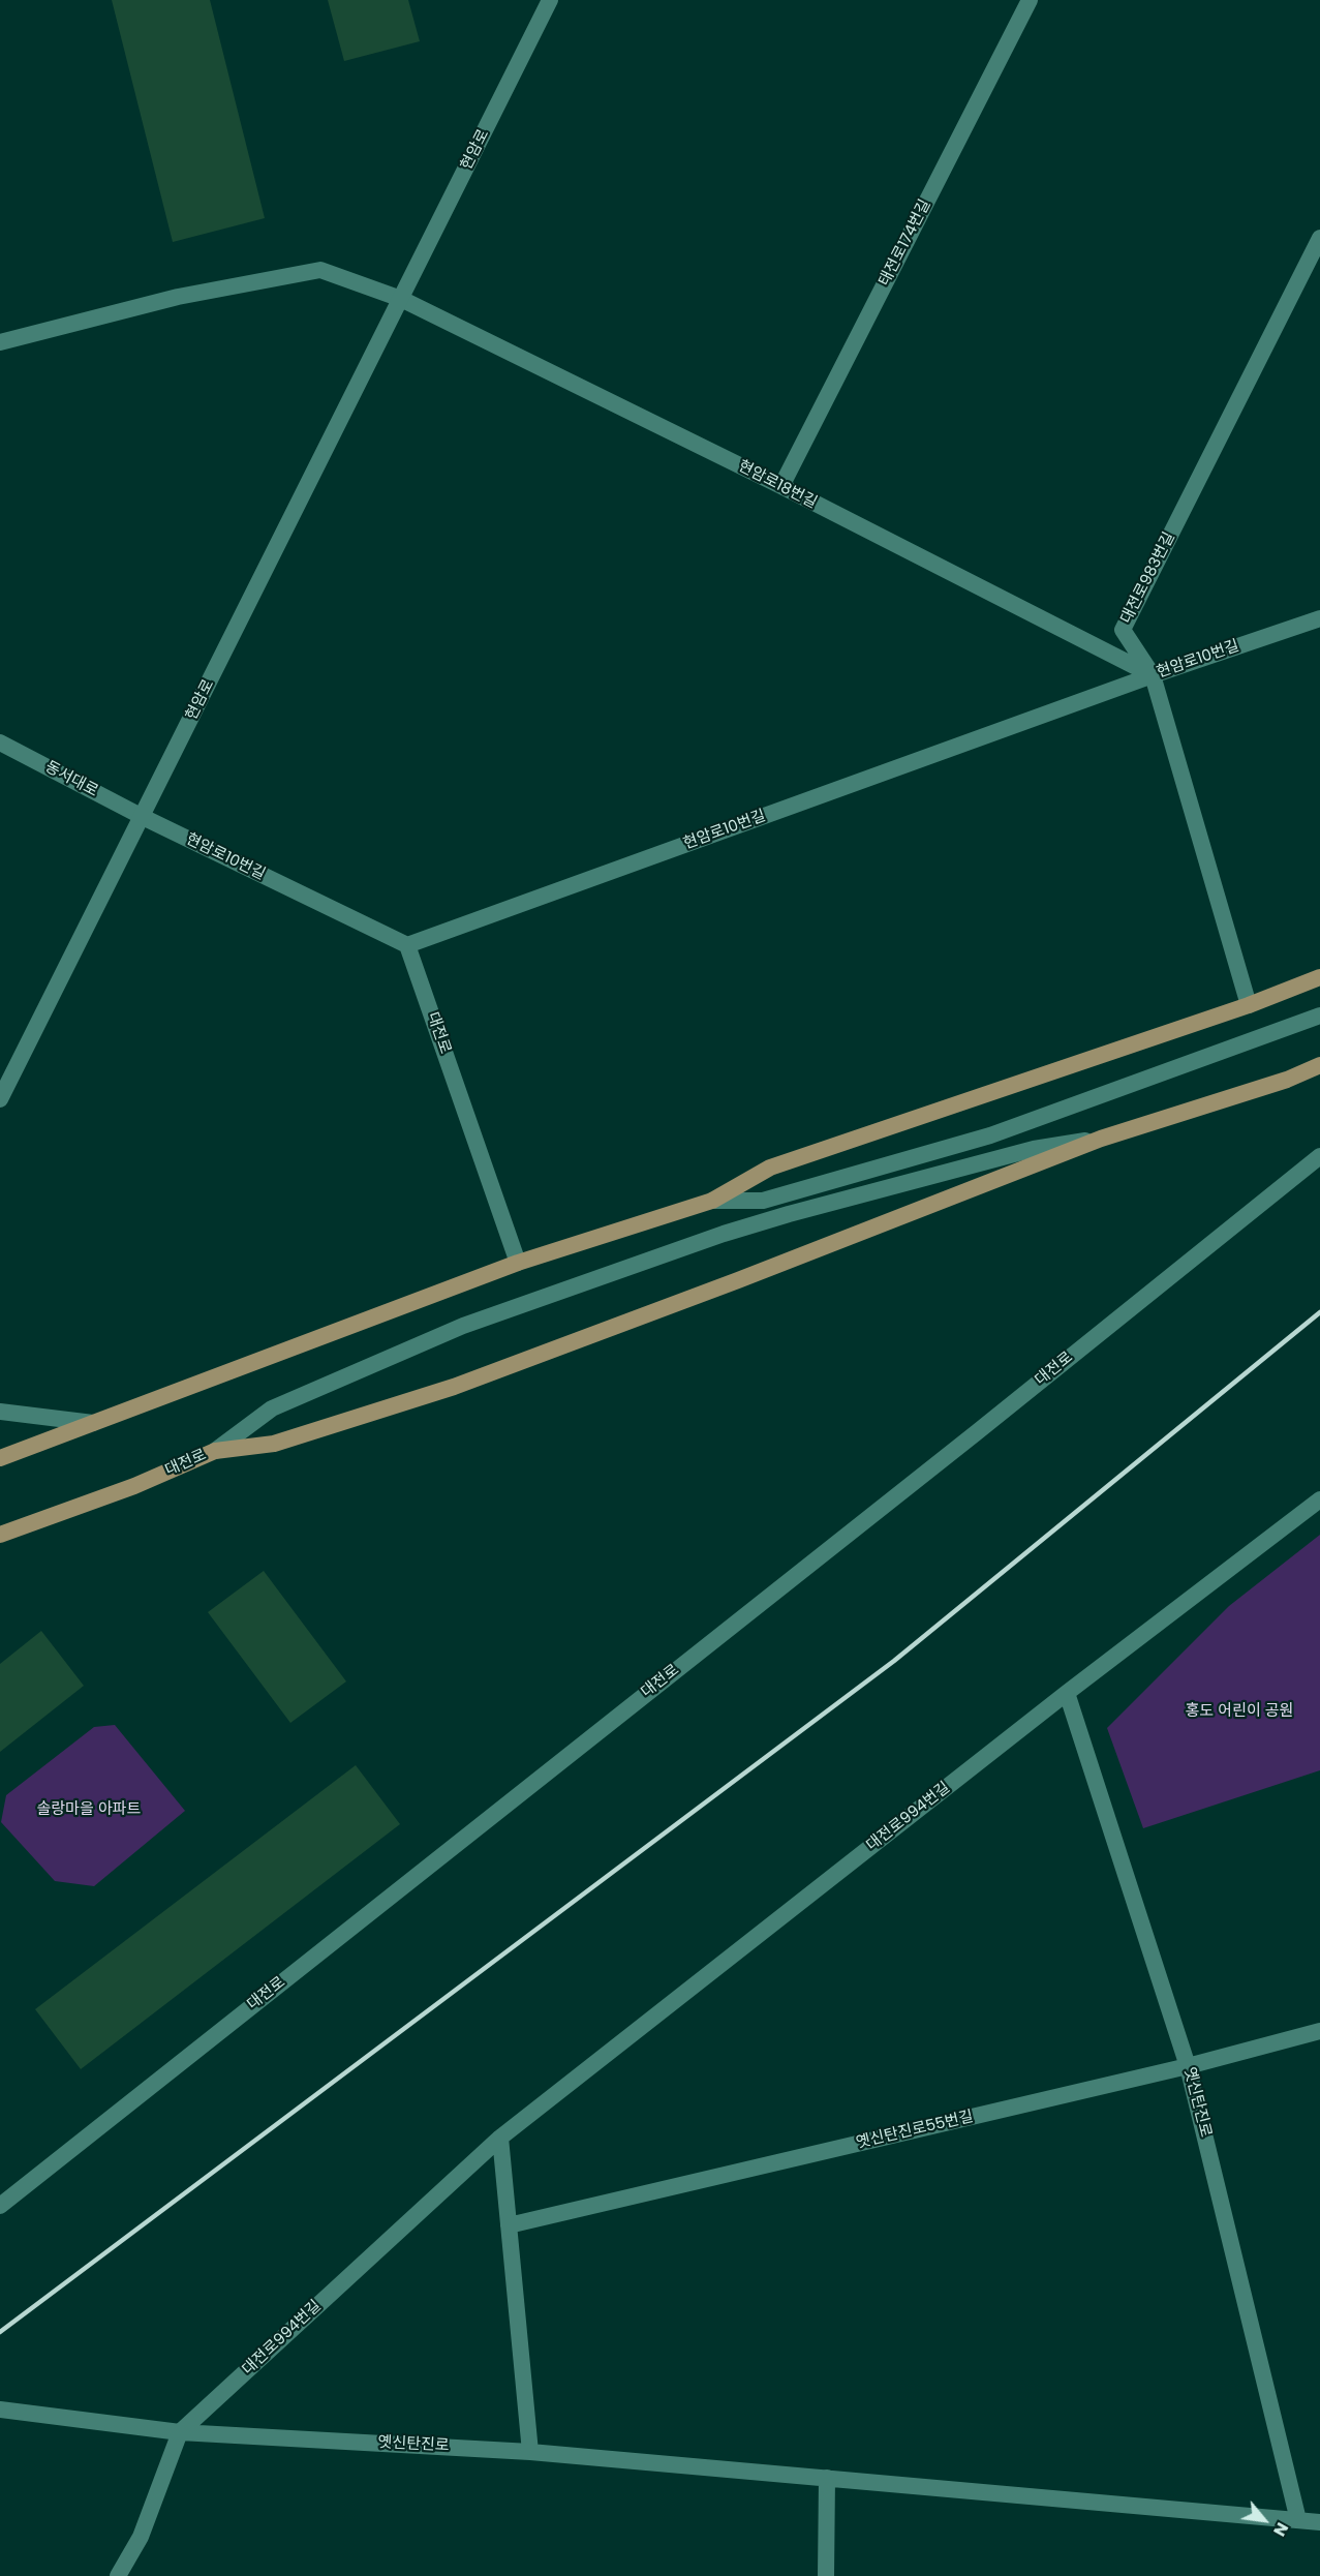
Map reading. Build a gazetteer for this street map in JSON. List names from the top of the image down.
{
  "streets": {
    "main road": ["대전로"],
    "street": [
      "현암로",
      "태전로174번길",
      "현암로18번길",
      "대전로983번길",
      "현암로10번길",
      "동서대로",
      "대전로994번길",
      "옛신탄진로",
      "옛신탄진로55번길"
    ]
  },
  "crossings": [
    ["현암로", "현암로18번길"],
    ["현암로", "현암로10번길"],
    ["현암로", "동서대로"],
    ["태전로174번길", "현암로18번길"],
    ["현암로18번길", "대전로983번길"],
    ["현암로18번길", "현암로10번길"],
    ["대전로983번길", "현암로10번길"],
    ["현암로10번길", "동서대로"],
    ["현암로10번길", "대전로"],
    ["대전로994번길", "옛신탄진로"],
    ["옛신탄진로", "옛신탄진로55번길"]
  ],
  "parks": ["홍도 어린이 공원", "솔랑마을 아파트"],
  "north": "bottom right"
}
